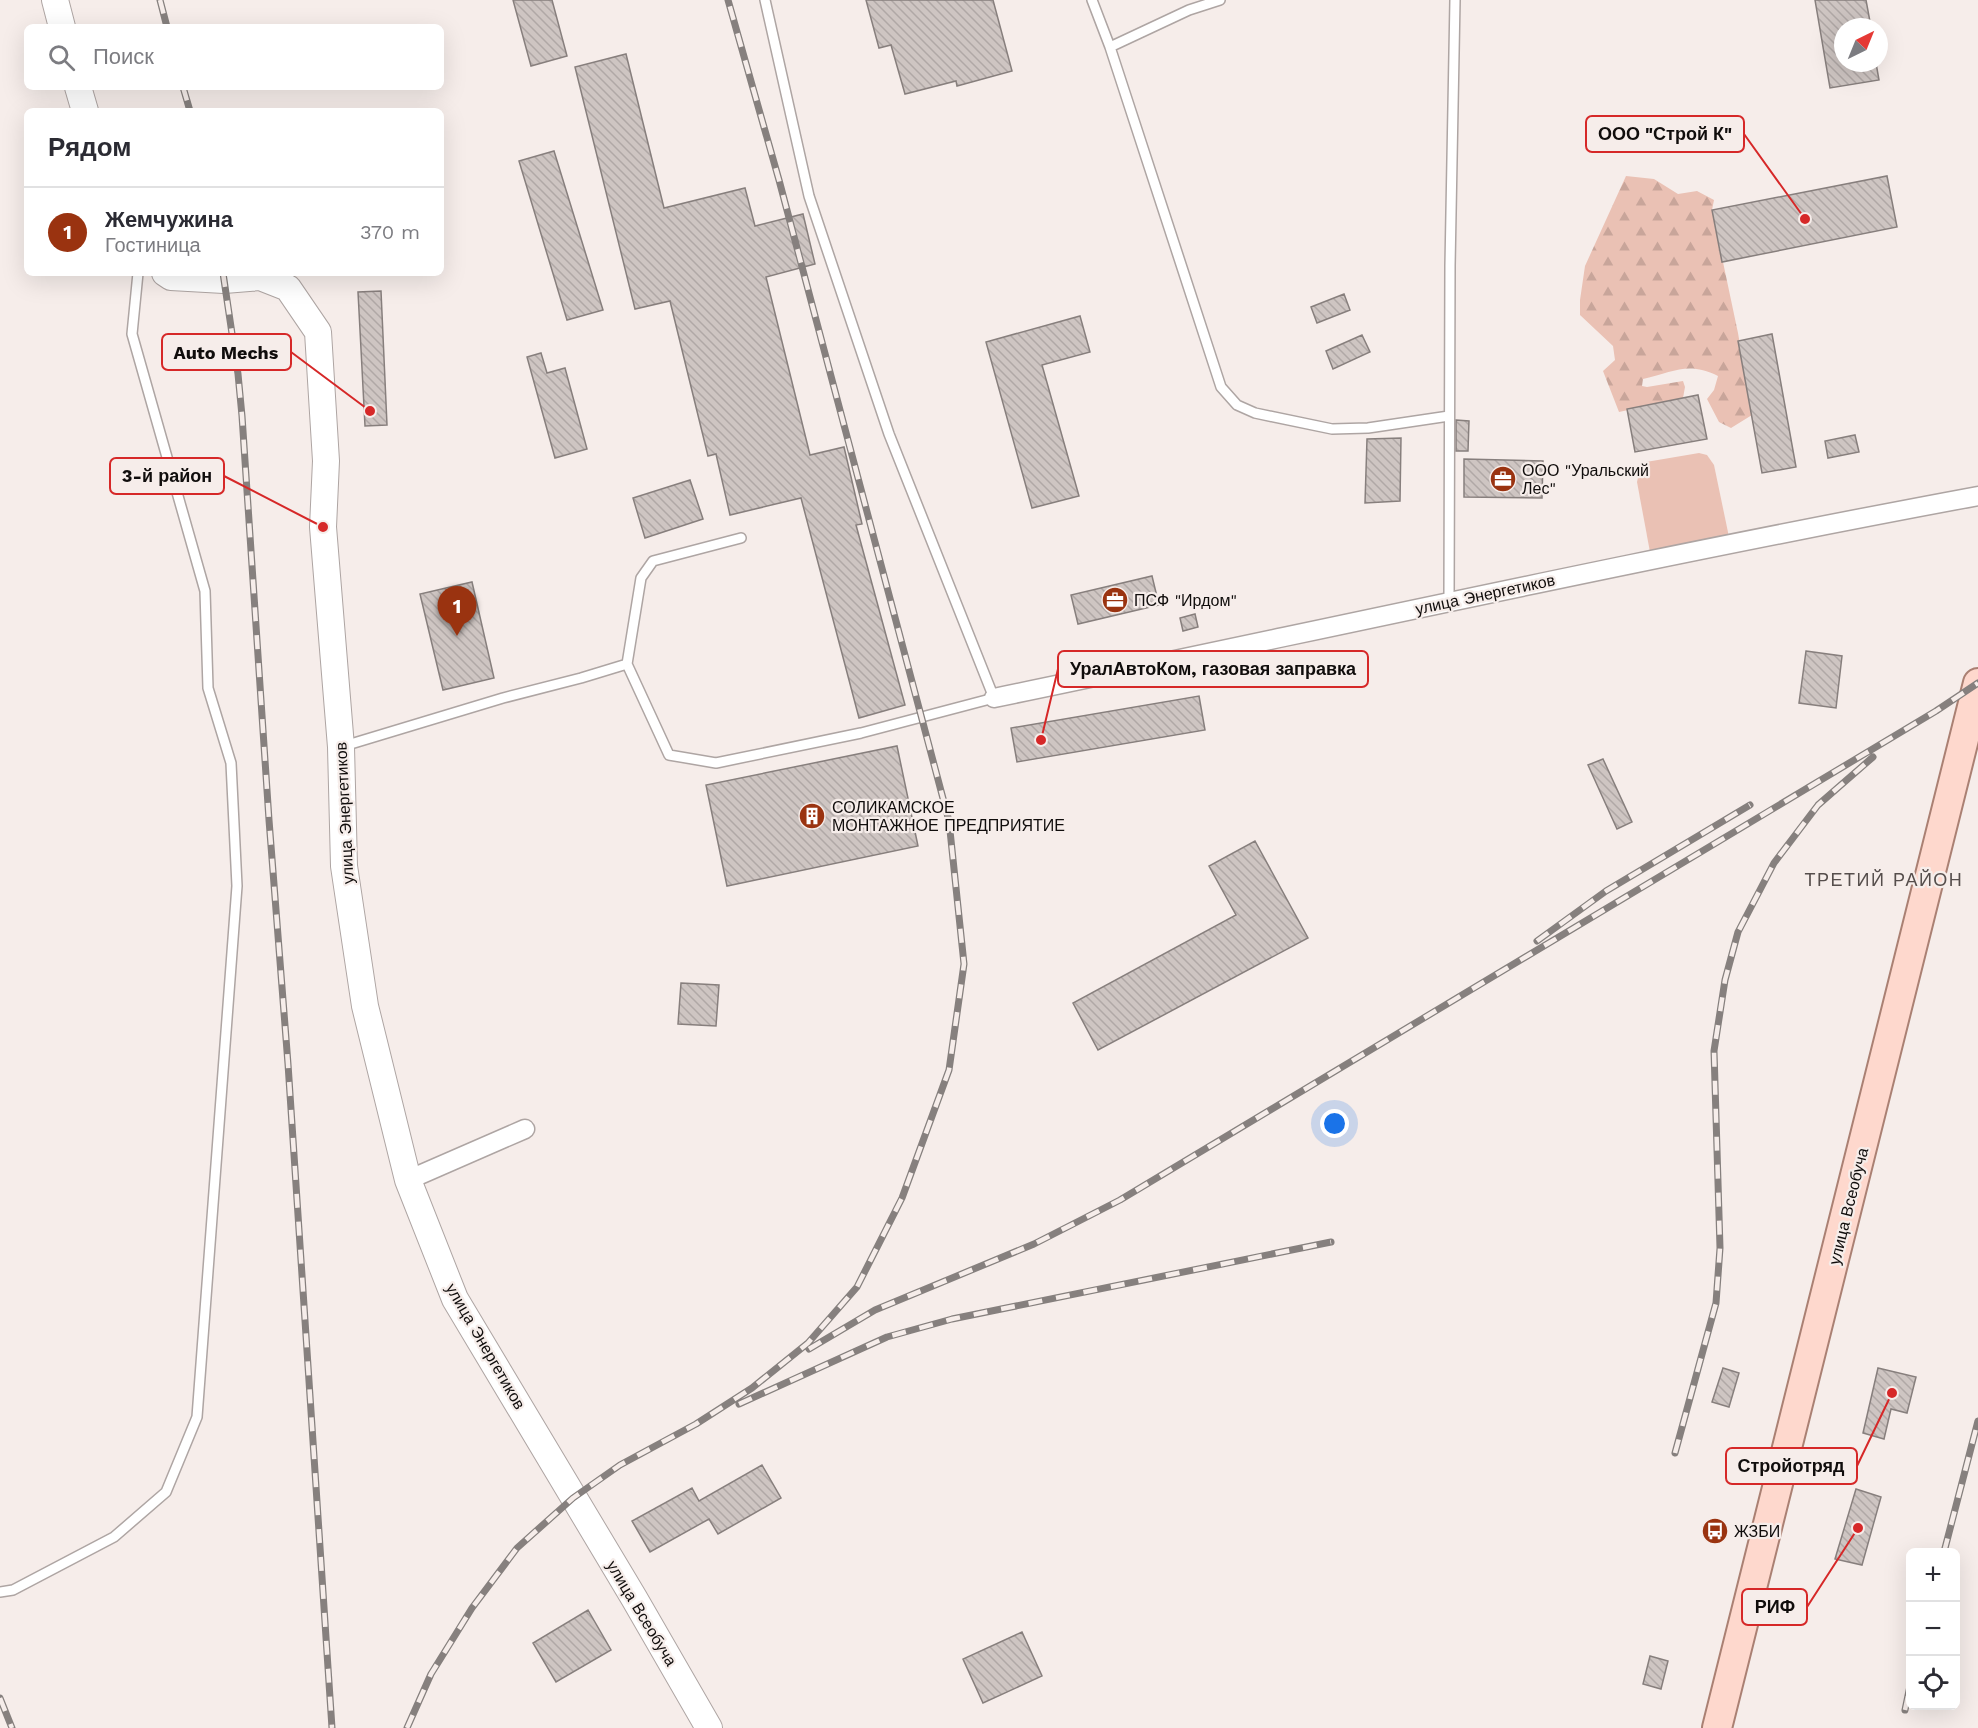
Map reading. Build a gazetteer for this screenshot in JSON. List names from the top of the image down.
{
  "streets": {
    "main road": ["улица Всеобуча"],
    "street": ["улица Энергетиков"]
  },
  "crossings": [
    ["улица Энергетиков", "улица Всеобуча"]
  ],
  "districts": ["ТРЕТИЙ РАЙОН"],
  "places": {
    "other": [
      "ООО \"Строй К\"",
      "Auto Mechs",
      "3-й район",
      "УралАвтоКом, газовая заправка",
      "Стройотряд",
      "РИФ"
    ],
    "office": ["ООО \"Уральский Лес\"", "ПСФ \"Ирдом\""],
    "building": ["СОЛИКАМСКОЕ МОНТАЖНОЕ ПРЕДПРИЯТИЕ"],
    "bus stop": ["ЖЗБИ"]
  },
  "north": "top right",
  "page": {
    "search": "Поиск",
    "heading": "Рядом",
    "list": [
      {
        "mark": "1",
        "name": "Жемчужина",
        "note": "Гостиница",
        "value": "370 m"
      }
    ],
    "pins": "1",
    "map_buttons": ["+", "−"]
  }
}
